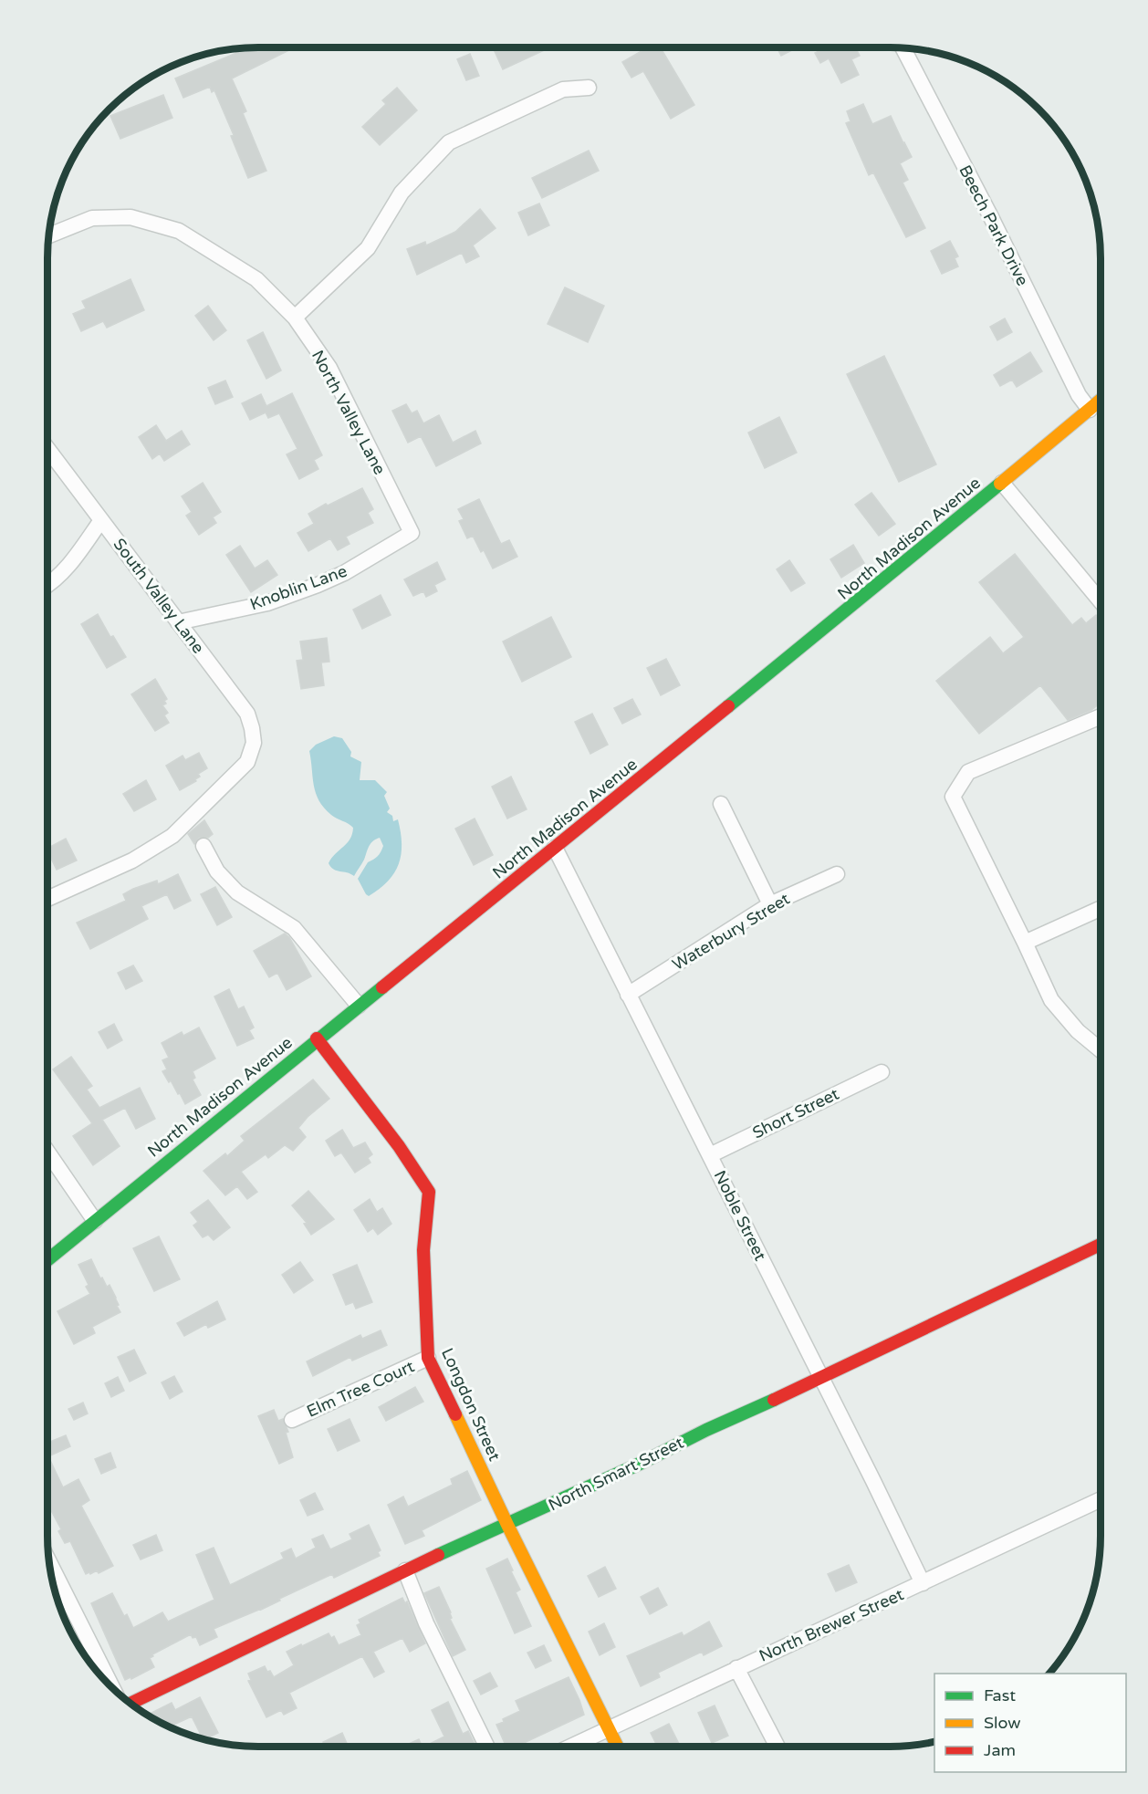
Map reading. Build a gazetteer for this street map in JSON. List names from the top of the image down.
{
  "streets": {
    "street": [
      "Beech Park Drive",
      "North Valley Lane",
      "North Madison Avenue",
      "Knoblin Lane",
      "South Valley Lane",
      "Waterbury Street",
      "Short Street",
      "Noble Street",
      "Elm Tree Court",
      "Longdon Street",
      "North Smart Street",
      "North Brewer Street"
    ]
  },
  "crossings": [
    ["Beech Park Drive", "North Madison Avenue"],
    ["North Valley Lane", "Knoblin Lane"],
    ["North Madison Avenue", "Noble Street"],
    ["North Madison Avenue", "Longdon Street"],
    ["Knoblin Lane", "South Valley Lane"],
    ["Waterbury Street", "Noble Street"],
    ["Short Street", "Noble Street"],
    ["Noble Street", "North Smart Street"],
    ["Noble Street", "North Brewer Street"],
    ["Elm Tree Court", "Longdon Street"],
    ["Longdon Street", "North Smart Street"],
    ["Longdon Street", "North Brewer Street"]
  ],
  "legend": ["Fast", "Slow", "Jam"]
}
